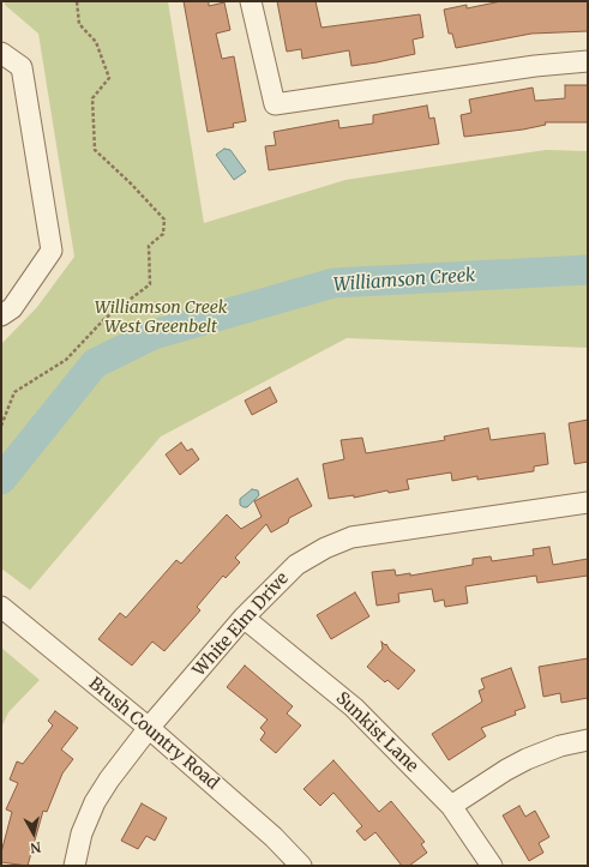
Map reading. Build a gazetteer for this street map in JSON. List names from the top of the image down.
{
  "streets": {
    "street": ["White Elm Drive", "Sunkist Lane", "Brush Country Road"]
  },
  "crossings": [
    ["White Elm Drive", "Sunkist Lane"],
    ["White Elm Drive", "Brush Country Road"]
  ],
  "water": ["Williamson Creek"],
  "parks": ["Williamson Creek West Greenbelt"],
  "north": "bottom"
}
